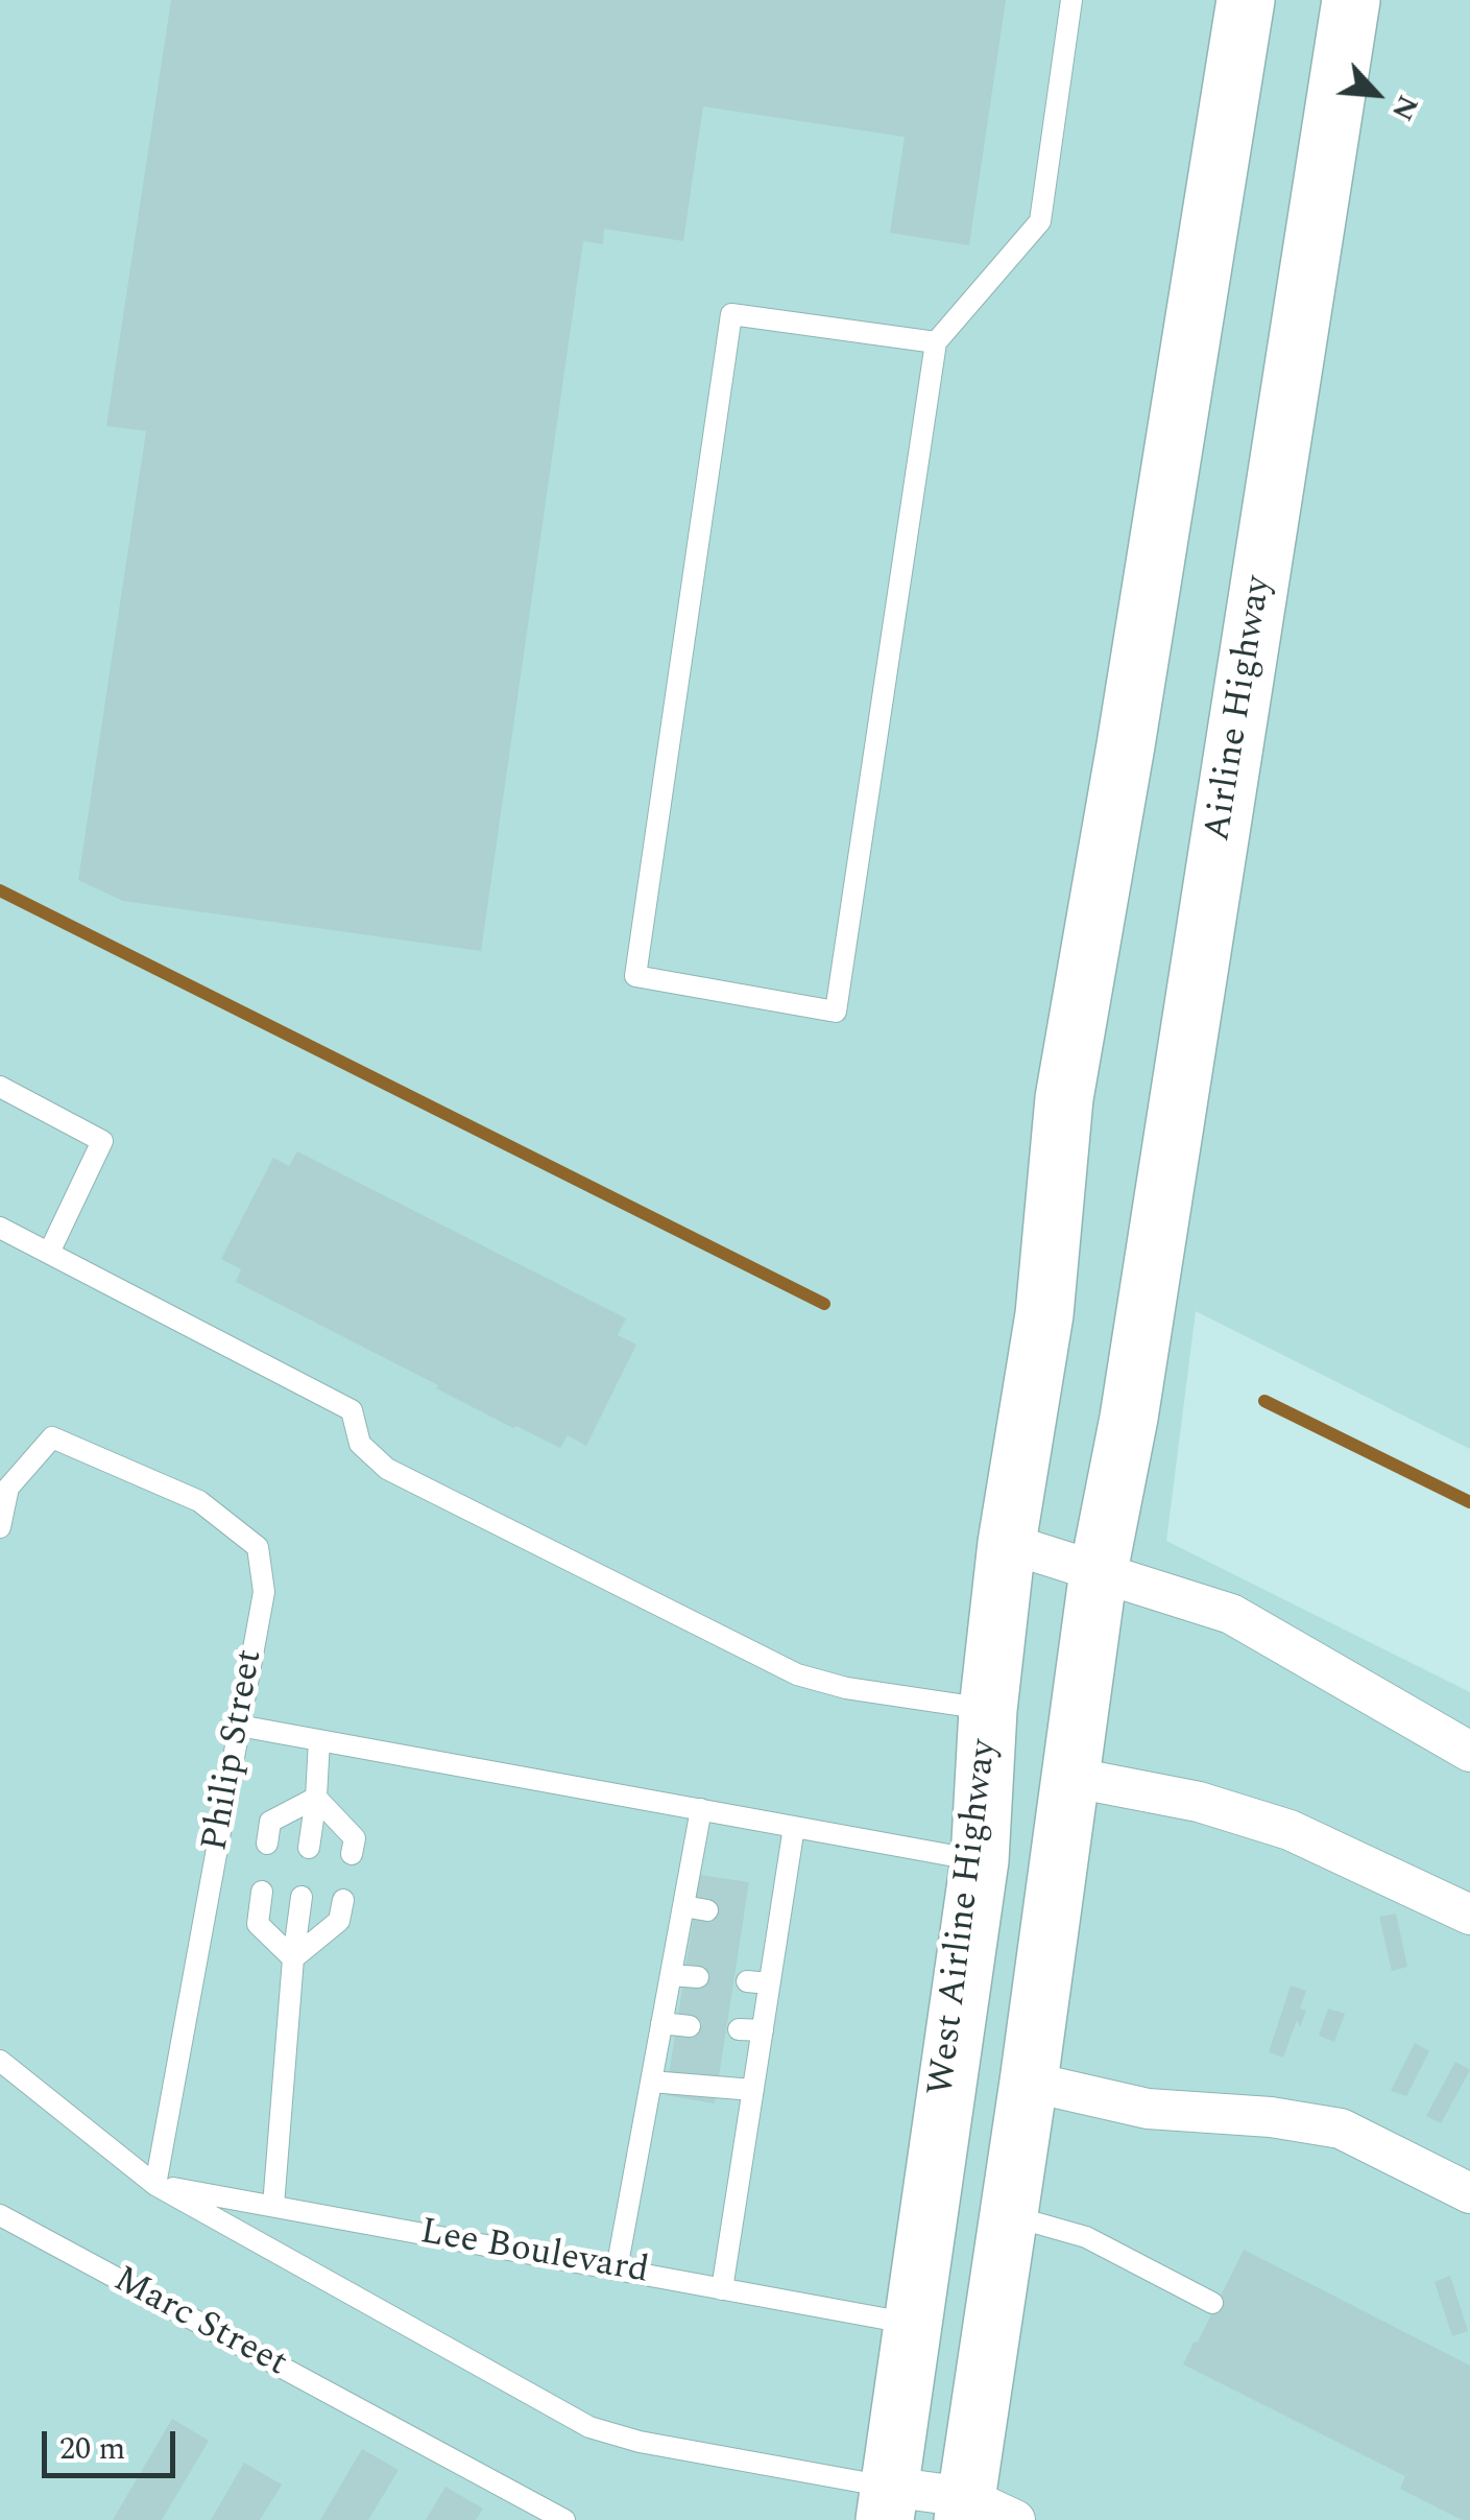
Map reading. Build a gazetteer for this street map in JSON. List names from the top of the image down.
{
  "streets": {
    "highway": ["Airline Highway", "West Airline Highway"],
    "lane": ["Philip Street", "Lee Boulevard", "Marc Street"]
  },
  "crossings": [
    ["Philip Street", "Lee Boulevard"],
    ["West Airline Highway", "Lee Boulevard"]
  ],
  "scale_bar": "20 m",
  "north": "bottom right"
}
